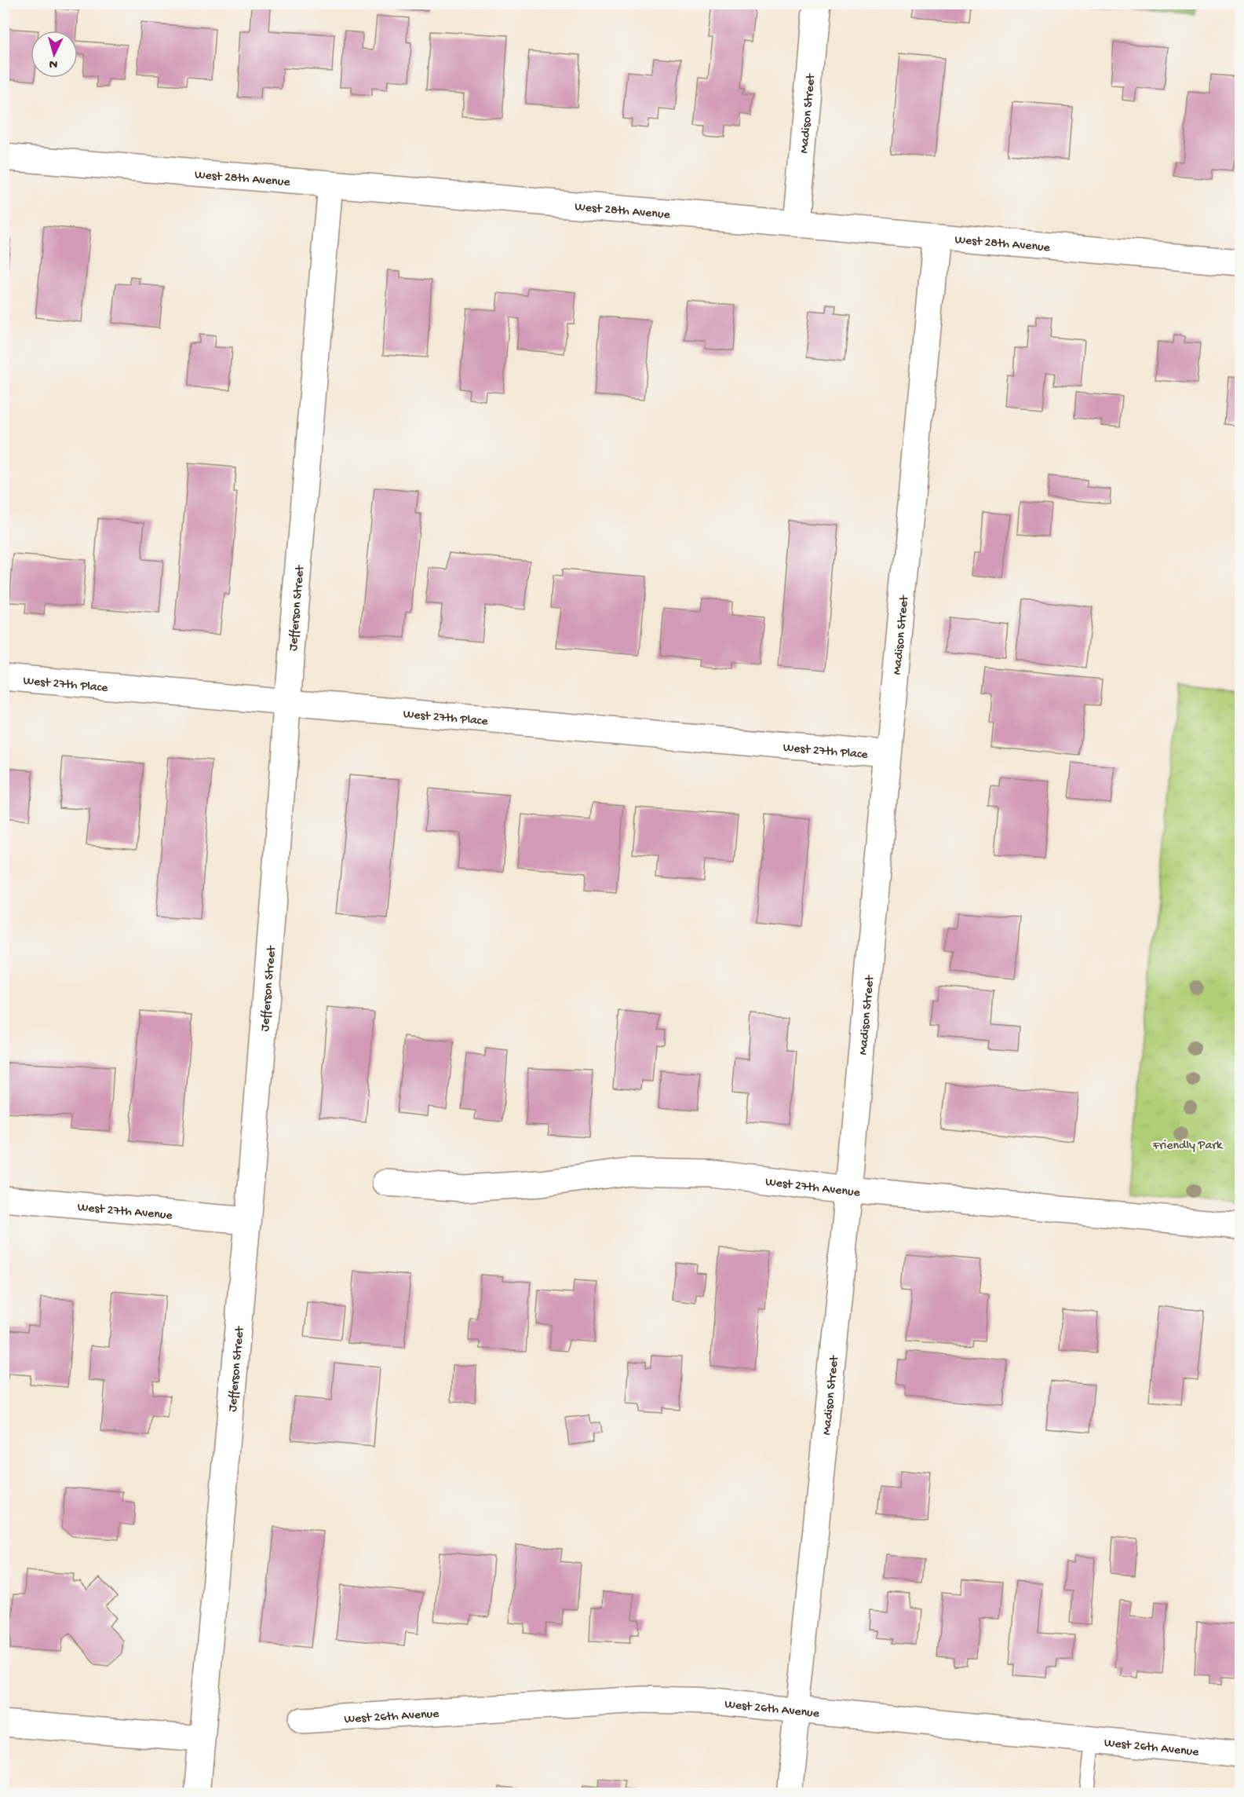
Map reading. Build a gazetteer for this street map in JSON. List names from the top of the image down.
{
  "streets": {
    "street": [
      "Madison Street",
      "West 28th Avenue",
      "Jefferson Street",
      "West 27th Place",
      "West 27th Avenue",
      "West 26th Avenue"
    ]
  },
  "crossings": [
    ["Madison Street", "West 28th Avenue"],
    ["Madison Street", "West 27th Place"],
    ["Madison Street", "West 27th Avenue"],
    ["Madison Street", "West 26th Avenue"],
    ["West 28th Avenue", "Jefferson Street"],
    ["Jefferson Street", "West 27th Place"],
    ["Jefferson Street", "West 27th Avenue"]
  ],
  "parks": ["Friendly Park"],
  "north": "bottom"
}
